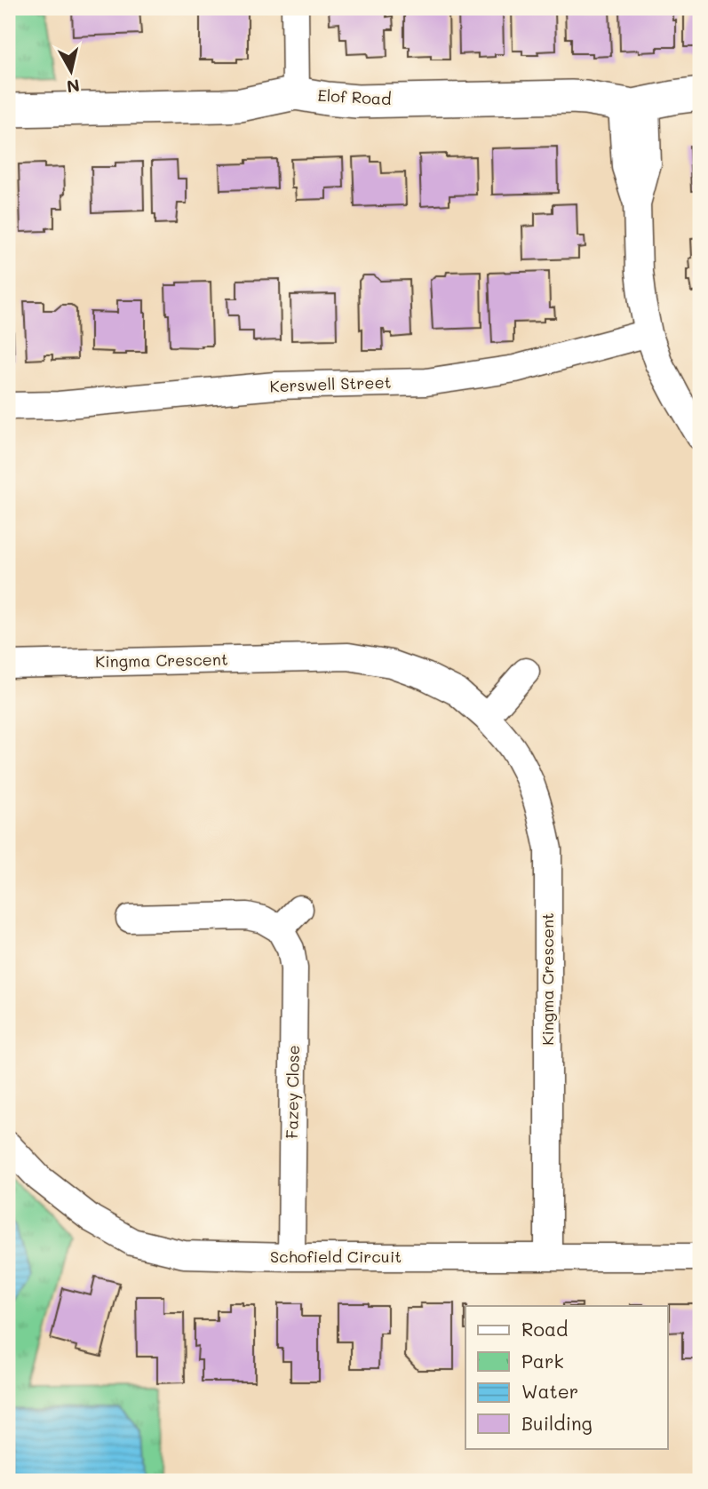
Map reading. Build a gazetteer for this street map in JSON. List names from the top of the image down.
{
  "streets": {
    "street": [
      "Elof Road",
      "Kerswell Street",
      "Kingma Crescent",
      "Fazey Close",
      "Schofield Circuit"
    ]
  },
  "crossings": [
    ["Kingma Crescent", "Schofield Circuit"],
    ["Fazey Close", "Schofield Circuit"]
  ],
  "legend": [
    "Road",
    "Park",
    "Water",
    "Building"
  ],
  "north": "bottom"
}
